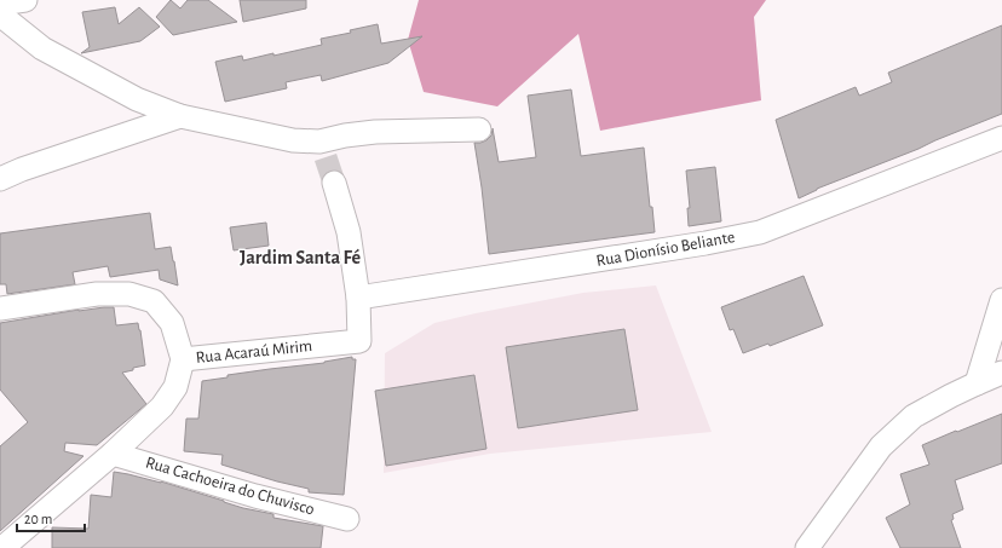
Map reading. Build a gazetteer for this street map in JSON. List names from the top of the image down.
{
  "streets": {
    "street": ["Rua Dionísio Beliante", "Rua Acaraú Mirim", "Rua Cachoeira do Chuvisco"]
  },
  "crossings": [
    ["Rua Dionísio Beliante", "Rua Acaraú Mirim"],
    ["Rua Acaraú Mirim", "Rua Cachoeira do Chuvisco"]
  ],
  "districts": ["Jardim Santa Fé"],
  "scale_bar": "20 m"
}
